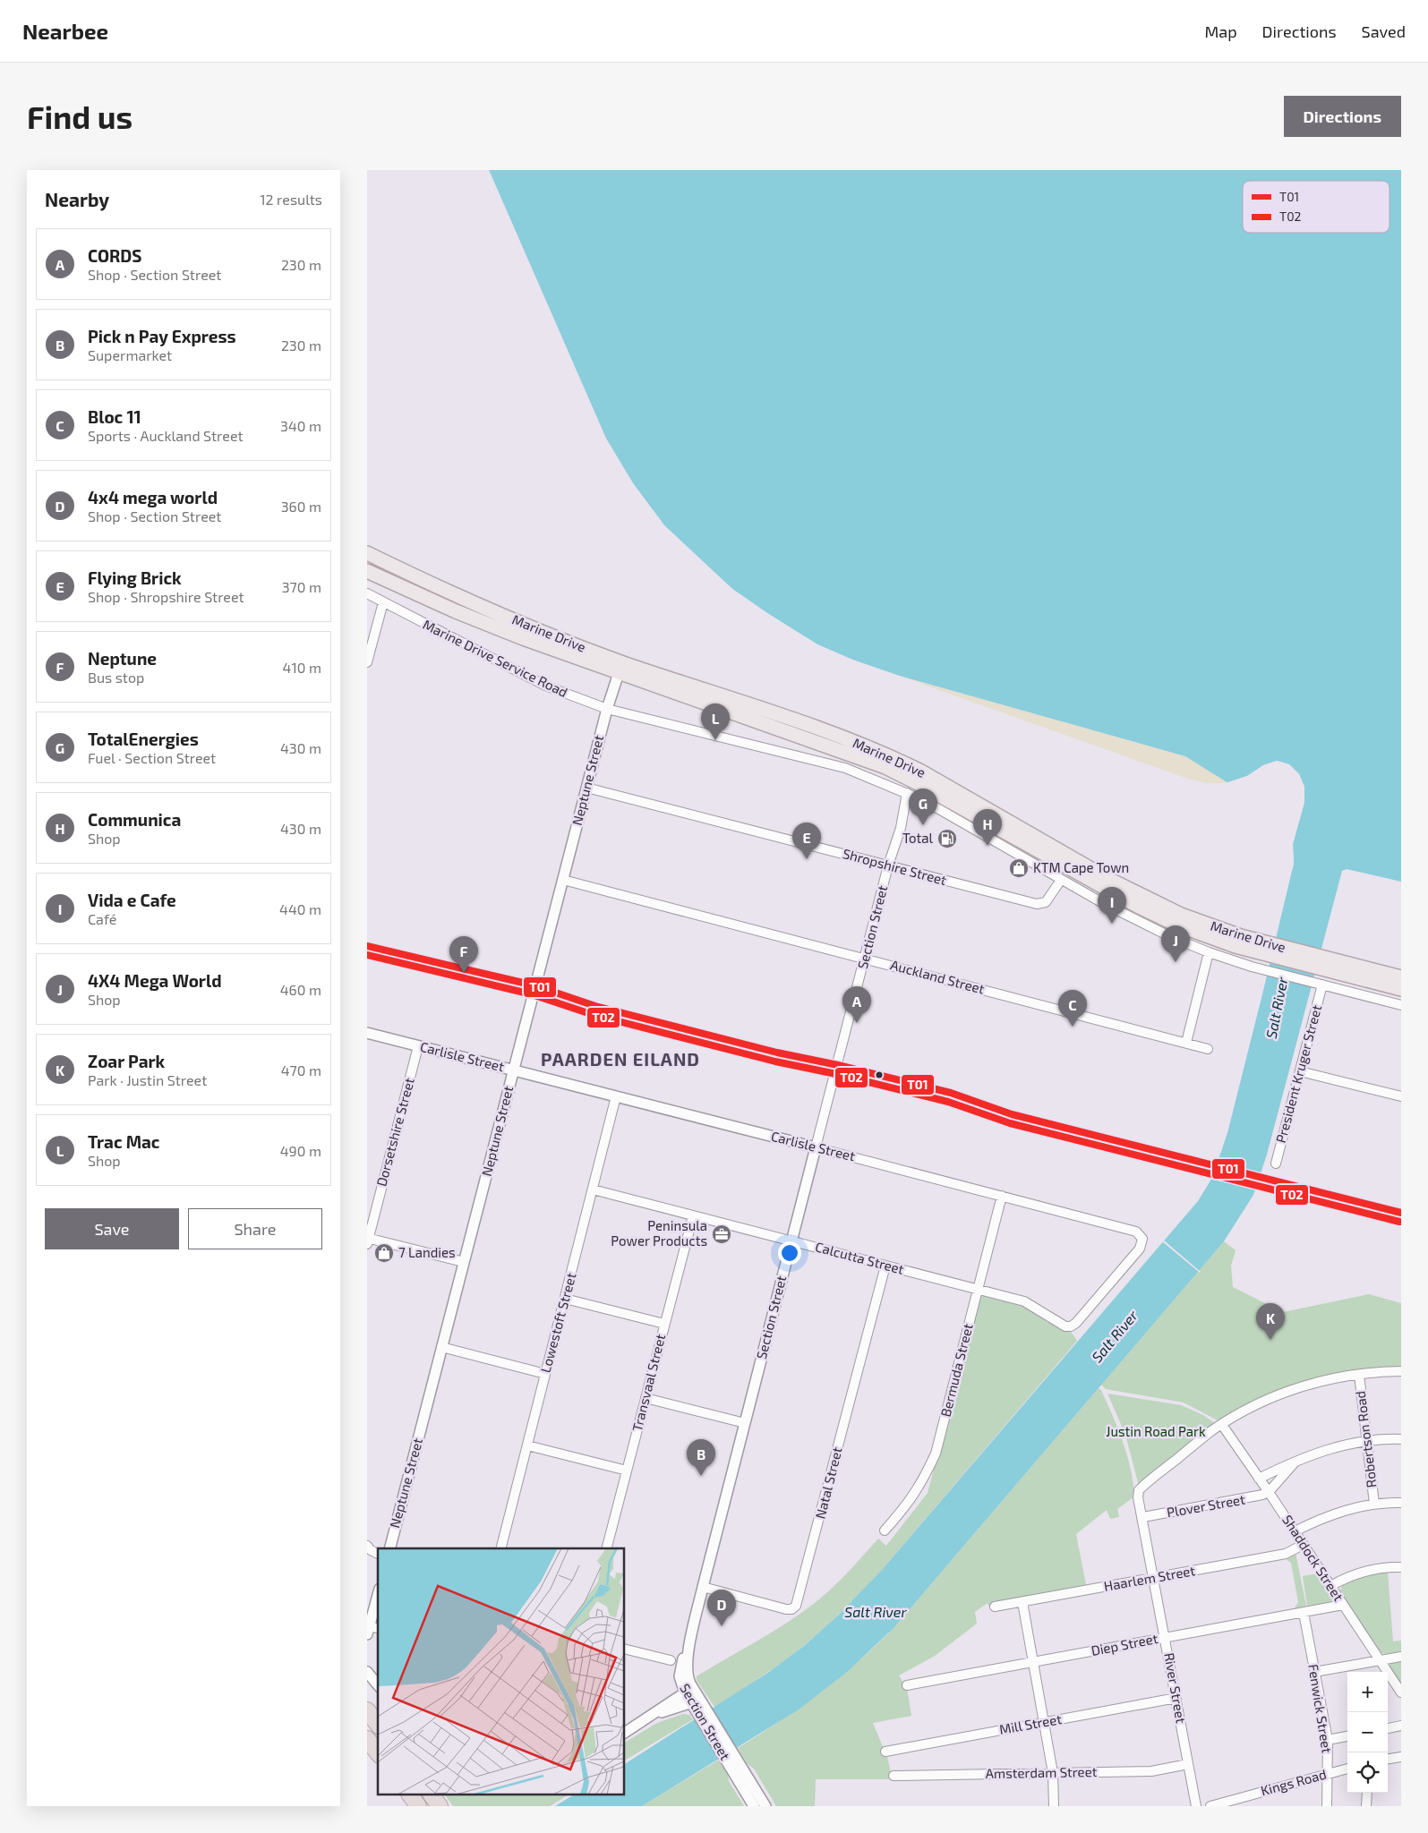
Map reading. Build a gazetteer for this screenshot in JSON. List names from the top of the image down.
{
  "streets": {
    "main road": ["Marine Drive"],
    "street": [
      "Marine Drive Service Road",
      "Neptune Street",
      "Shropshire Street",
      "Section Street",
      "Auckland Street",
      "Carlisle Street",
      "President Kruger Street",
      "Dorsetshire Street",
      "Calcutta Street",
      "Lowestoft Street",
      "Bermuda Street",
      "Transvaal Street",
      "Robertson Road",
      "Natal Street",
      "Plover Street",
      "Shaddock Street",
      "Haarlem Street",
      "Diep Street",
      "River Street",
      "Fenwick Street",
      "Mill Street",
      "Amsterdam Street",
      "Kings Road"
    ]
  },
  "crossings": [
    ["Marine Drive", "Neptune Street"],
    ["Marine Drive Service Road", "Neptune Street"],
    ["Marine Drive Service Road", "Shropshire Street"],
    ["Marine Drive Service Road", "Section Street"],
    ["Marine Drive Service Road", "President Kruger Street"],
    ["Neptune Street", "Shropshire Street"],
    ["Neptune Street", "Auckland Street"],
    ["Neptune Street", "Carlisle Street"],
    ["Shropshire Street", "Section Street"],
    ["Section Street", "Auckland Street"],
    ["Section Street", "Carlisle Street"],
    ["Section Street", "Calcutta Street"],
    ["Section Street", "Natal Street"],
    ["Carlisle Street", "Dorsetshire Street"],
    ["Carlisle Street", "Calcutta Street"],
    ["Carlisle Street", "Lowestoft Street"],
    ["Carlisle Street", "Bermuda Street"],
    ["Calcutta Street", "Lowestoft Street"],
    ["Calcutta Street", "Bermuda Street"],
    ["Calcutta Street", "Transvaal Street"],
    ["Calcutta Street", "Natal Street"],
    ["Plover Street", "Shaddock Street"],
    ["Plover Street", "River Street"],
    ["Shaddock Street", "Haarlem Street"],
    ["Shaddock Street", "Diep Street"],
    ["Shaddock Street", "River Street"],
    ["Haarlem Street", "River Street"],
    ["Diep Street", "River Street"],
    ["Diep Street", "Fenwick Street"],
    ["River Street", "Mill Street"],
    ["River Street", "Amsterdam Street"],
    ["Fenwick Street", "Kings Road"]
  ],
  "districts": ["PAARDEN EILAND"],
  "water": ["Salt River"],
  "parks": ["Justin Road Park"],
  "places": {
    "fuel station": ["Total"],
    "shop": ["KTM Cape Town", "7 Landies"],
    "office": ["Peninsula Power Products"]
  },
  "lines": ["transit line T01", "transit line T02"],
  "legend": ["T01", "T02"],
  "page": {
    "header": "Nearbee",
    "nav": ["Map", "Directions", "Saved"],
    "buttons": [
      "Directions",
      ["Save", "Share"]
    ],
    "title": "Find us",
    "heading": ["Nearby", "12 results"],
    "list": [
      {
        "mark": "A",
        "name": "CORDS",
        "note": "Shop · Section Street",
        "value": "230 m"
      },
      {
        "mark": "B",
        "name": "Pick n Pay Express",
        "note": "Supermarket",
        "value": "230 m"
      },
      {
        "mark": "C",
        "name": "Bloc 11",
        "note": "Sports · Auckland Street",
        "value": "340 m"
      },
      {
        "mark": "D",
        "name": "4x4 mega world",
        "note": "Shop · Section Street",
        "value": "360 m"
      },
      {
        "mark": "E",
        "name": "Flying Brick",
        "note": "Shop · Shropshire Street",
        "value": "370 m"
      },
      {
        "mark": "F",
        "name": "Neptune",
        "note": "Bus stop",
        "value": "410 m"
      },
      {
        "mark": "G",
        "name": "TotalEnergies",
        "note": "Fuel · Section Street",
        "value": "430 m"
      },
      {
        "mark": "H",
        "name": "Communica",
        "note": "Shop",
        "value": "430 m"
      },
      {
        "mark": "I",
        "name": "Vida e Cafe",
        "note": "Café",
        "value": "440 m"
      },
      {
        "mark": "J",
        "name": "4X4 Mega World",
        "note": "Shop",
        "value": "460 m"
      },
      {
        "mark": "K",
        "name": "Zoar Park",
        "note": "Park · Justin Street",
        "value": "470 m"
      },
      {
        "mark": "L",
        "name": "Trac Mac",
        "note": "Shop",
        "value": "490 m"
      }
    ],
    "pins": [
      "L",
      "G",
      "H",
      "E",
      "I",
      "J",
      "F",
      "A",
      "C",
      "K",
      "B",
      "D"
    ],
    "map_buttons": ["+", "−"]
  }
}
